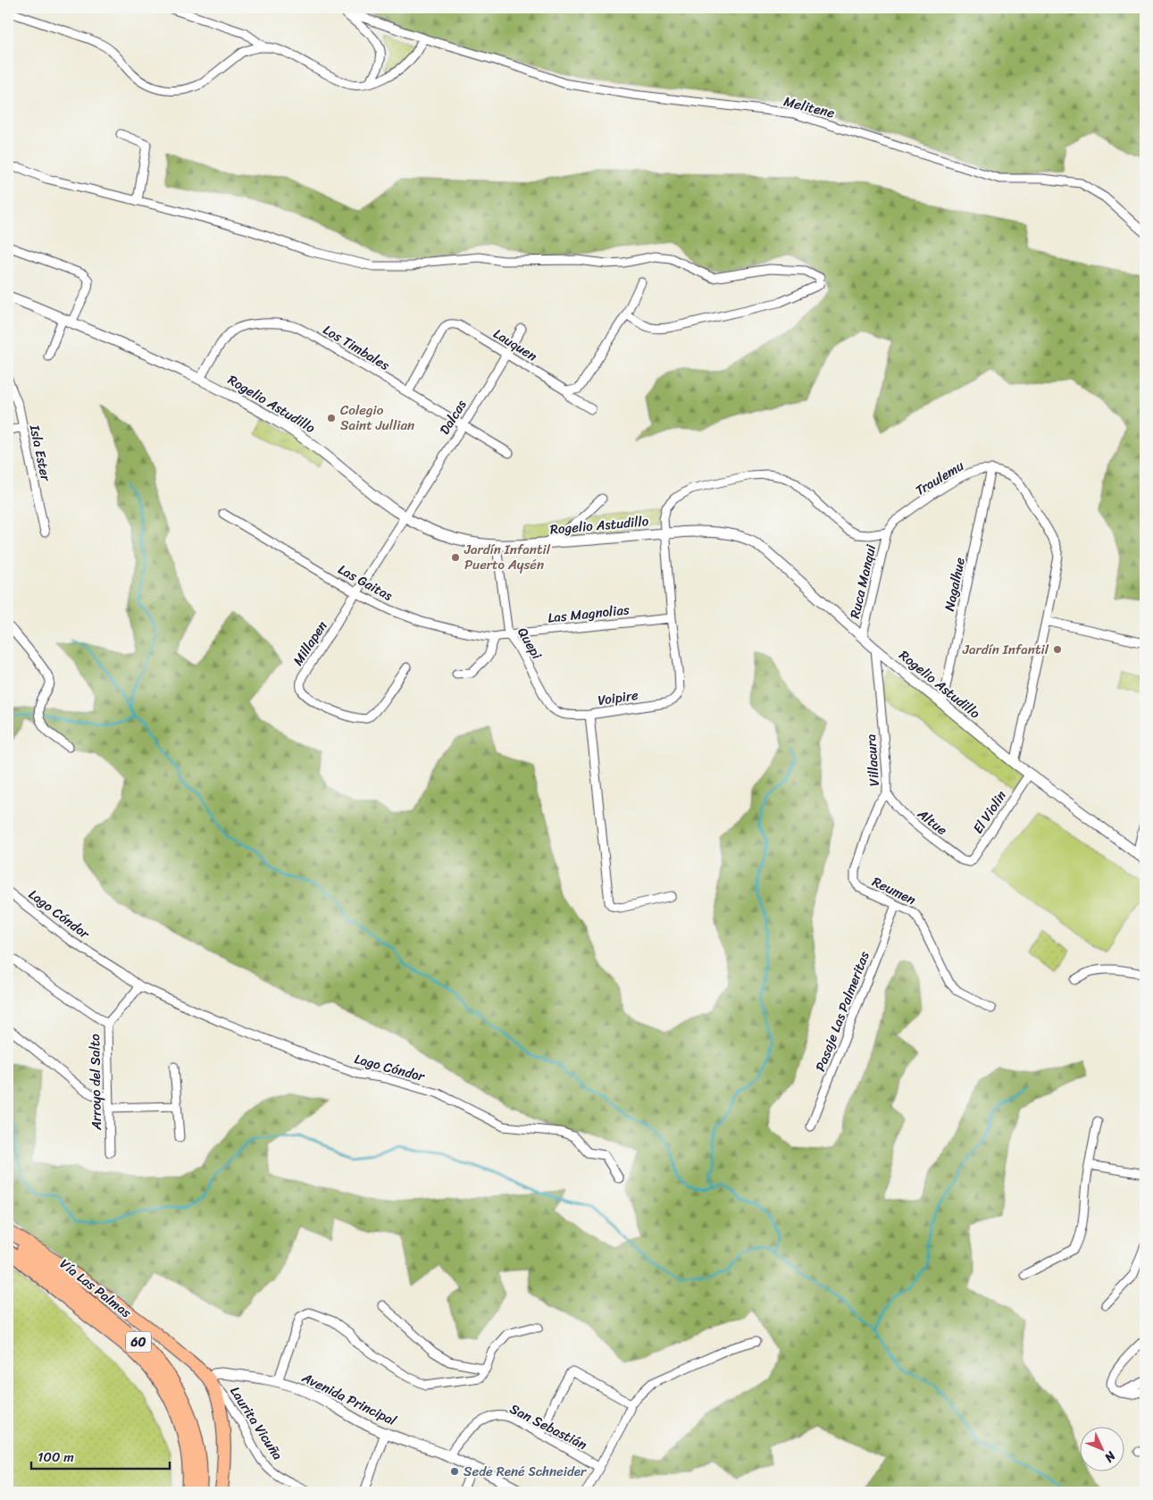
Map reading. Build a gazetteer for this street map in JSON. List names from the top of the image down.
{
  "streets": {
    "highway": ["Vía Las Palmas", "60"],
    "street": [
      "Melitene",
      "Lauquen",
      "Los Timbales",
      "Rogelio Astudillo",
      "Dalcas",
      "Isla Ester",
      "Traulemu",
      "Ruca Manqui",
      "Las Gaitas",
      "Nagalhue",
      "Las Magnolias",
      "Millapen",
      "Quepi",
      "Voipire",
      "Villacura",
      "El Violin",
      "Altue",
      "Reumen",
      "Lago Cóndor",
      "Pasaje Las Palmeritas",
      "Arroyo del Salto",
      "Avenida Principal",
      "Laurita Vicuña",
      "San Sebastián"
    ]
  },
  "crossings": [
    ["Lauquen", "Los Timbales"],
    ["Lauquen", "Dalcas"],
    ["Los Timbales", "Rogelio Astudillo"],
    ["Los Timbales", "Dalcas"],
    ["Rogelio Astudillo", "Dalcas"],
    ["Rogelio Astudillo", "Ruca Manqui"],
    ["Rogelio Astudillo", "Nagalhue"],
    ["Rogelio Astudillo", "Millapen"],
    ["Rogelio Astudillo", "Quepi"],
    ["Rogelio Astudillo", "Voipire"],
    ["Rogelio Astudillo", "Villacura"],
    ["Rogelio Astudillo", "El Violin"],
    ["Dalcas", "Millapen"],
    ["Traulemu", "Ruca Manqui"],
    ["Traulemu", "Nagalhue"],
    ["Las Gaitas", "Las Magnolias"],
    ["Las Gaitas", "Millapen"],
    ["Las Gaitas", "Quepi"],
    ["Las Magnolias", "Quepi"],
    ["Las Magnolias", "Voipire"],
    ["Quepi", "Voipire"],
    ["Villacura", "Altue"],
    ["Villacura", "Reumen"],
    ["El Violin", "Altue"],
    ["Reumen", "Pasaje Las Palmeritas"],
    ["Avenida Principal", "Laurita Vicuña"],
    ["Avenida Principal", "San Sebastián"]
  ],
  "places": [
    "Colegio Saint Jullian",
    "Jardín Infantil Puerto Aysén",
    "Jardín Infantil",
    "Sede René Schneider"
  ],
  "scale_bar": "100 m",
  "north": "bottom right"
}
